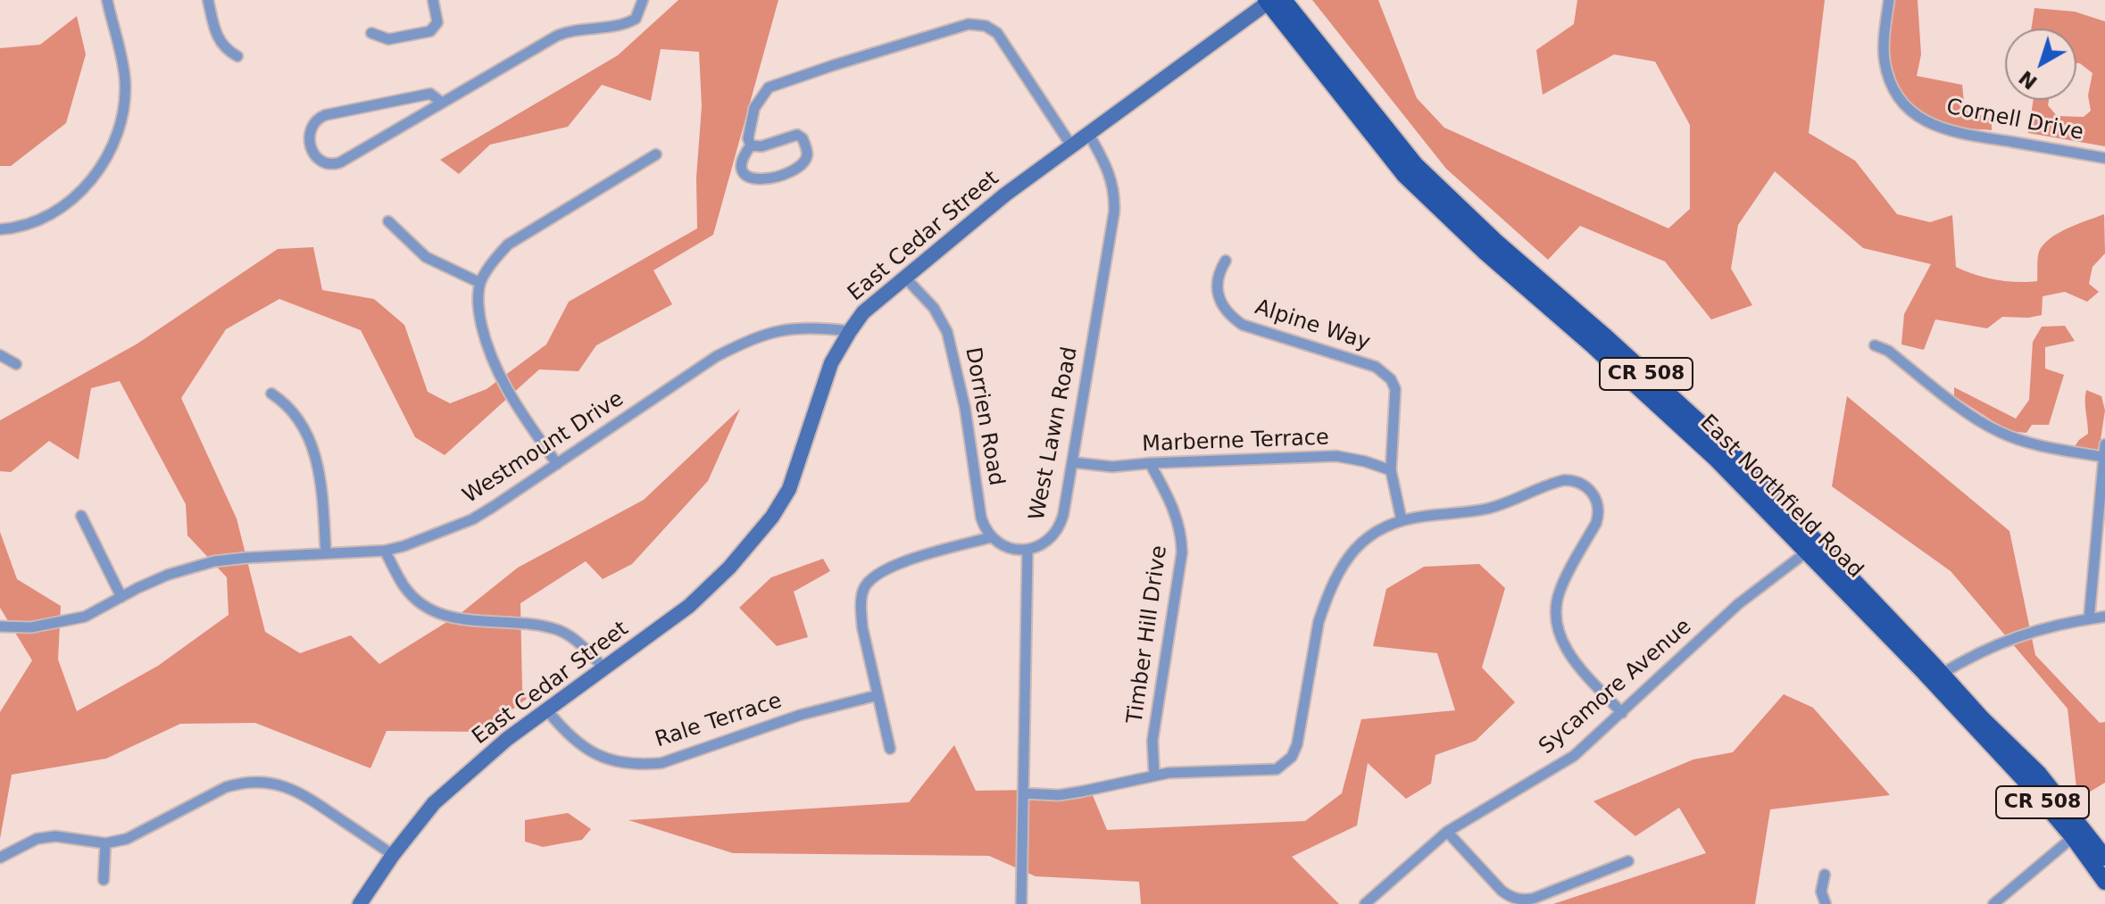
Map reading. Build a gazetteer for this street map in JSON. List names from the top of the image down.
{
  "streets": {
    "main road": ["East Cedar Street", "CR 508", "East Northfield Road"],
    "street": [
      "Cornell Drive",
      "Alpine Way",
      "Dorrien Road",
      "West Lawn Road",
      "Marberne Terrace",
      "Westmount Drive",
      "Timber Hill Drive",
      "Sycamore Avenue",
      "Rale Terrace"
    ]
  },
  "crossings": [
    ["East Cedar Street", "Dorrien Road"],
    ["East Cedar Street", "West Lawn Road"],
    ["East Cedar Street", "Westmount Drive"],
    ["East Cedar Street", "East Northfield Road"],
    ["East Cedar Street", "Rale Terrace"],
    ["Alpine Way", "Marberne Terrace"],
    ["West Lawn Road", "Marberne Terrace"],
    ["Marberne Terrace", "Timber Hill Drive"],
    ["East Northfield Road", "Sycamore Avenue"]
  ],
  "north": "bottom left"
}
